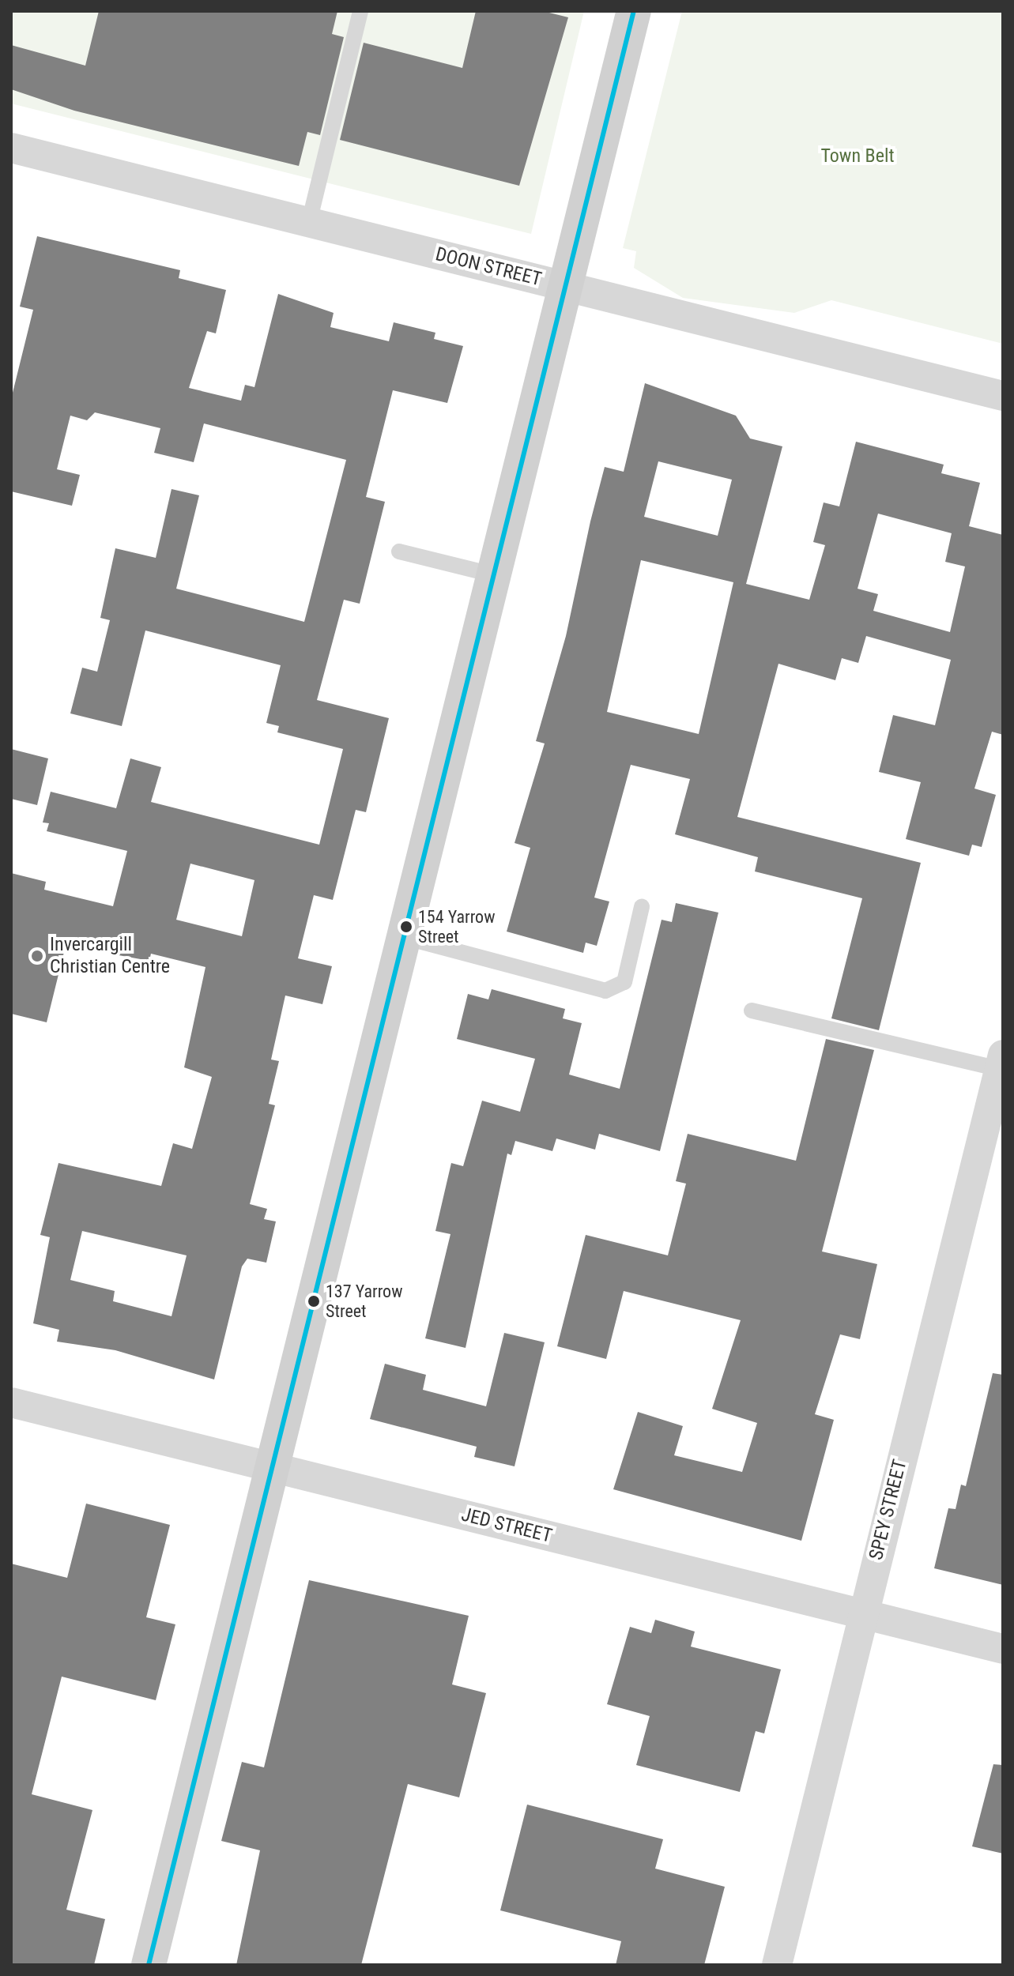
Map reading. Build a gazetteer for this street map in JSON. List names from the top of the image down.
{
  "streets": {
    "street": ["DOON STREET", "SPEY STREET", "JED STREET"]
  },
  "crossings": [
    ["SPEY STREET", "JED STREET"]
  ],
  "parks": ["Town Belt"],
  "places": ["154 Yarrow Street", "Invercargill Christian Centre", "137 Yarrow Street"]
}
